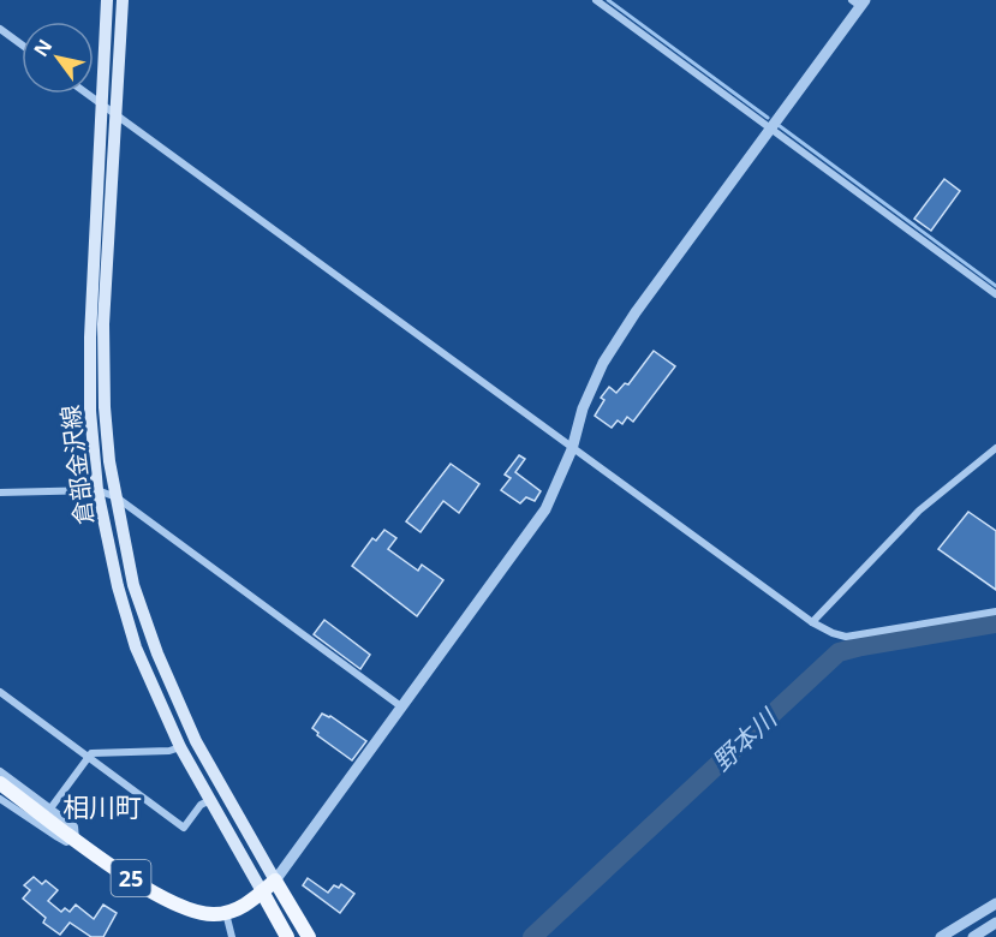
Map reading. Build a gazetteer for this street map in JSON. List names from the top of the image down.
{
  "streets": {
    "main road": ["倉部金沢線", "25"]
  },
  "districts": ["相川町"],
  "water": ["野本川"],
  "north": "top left"
}
